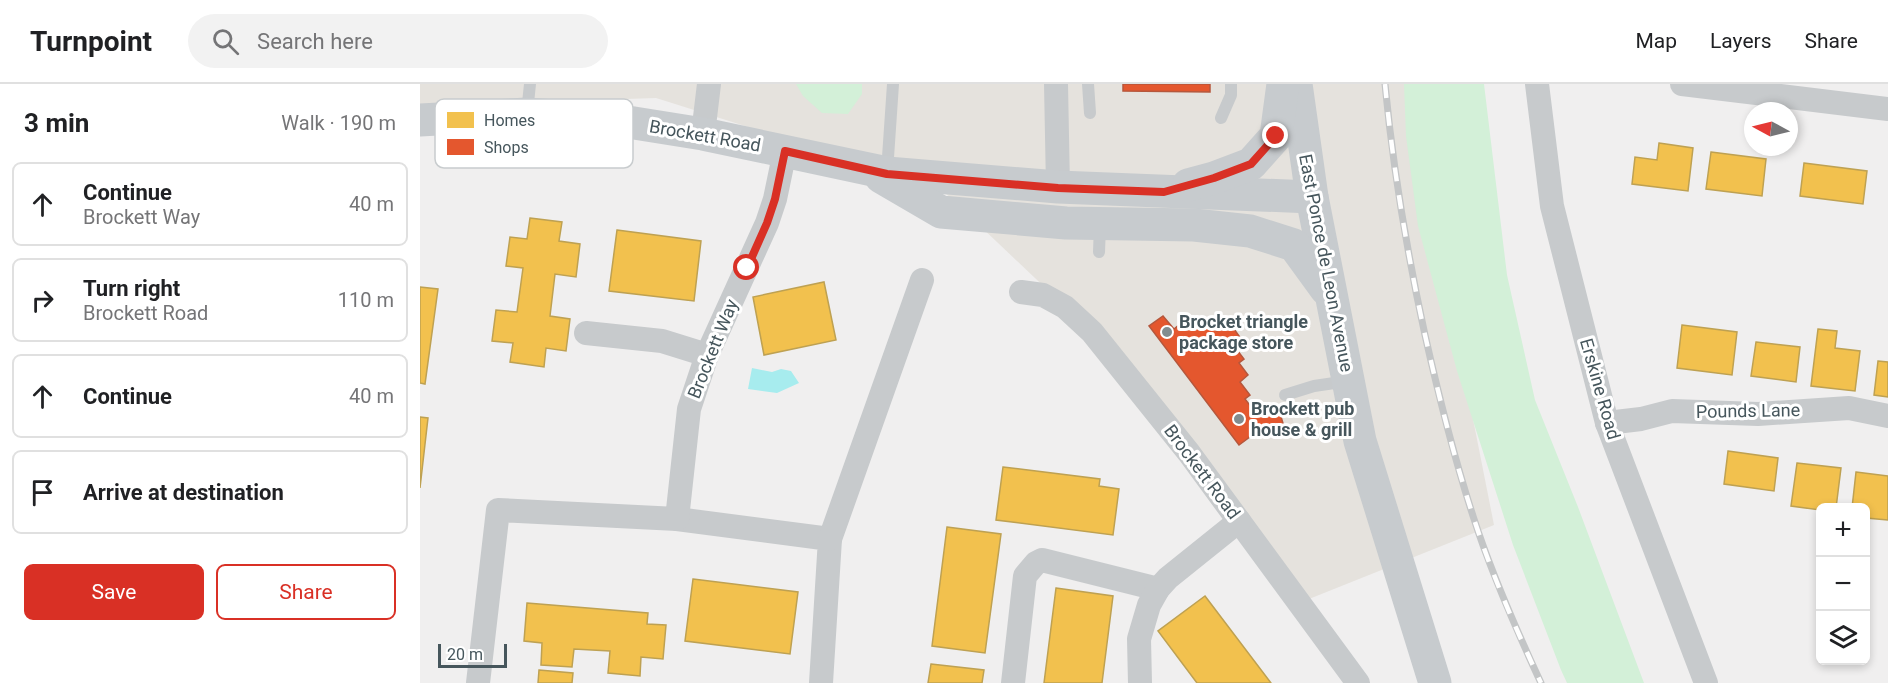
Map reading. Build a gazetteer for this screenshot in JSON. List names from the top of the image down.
{
  "streets": {
    "street": [
      "Brockett Road",
      "East Ponce de Leon Avenue",
      "Brockett Way",
      "Erskine Road",
      "Pounds Lane"
    ]
  },
  "crossings": [
    ["Brockett Road", "East Ponce de Leon Avenue"],
    ["Brockett Road", "Brockett Way"],
    ["Erskine Road", "Pounds Lane"]
  ],
  "places": ["Brocket triangle package store", "Brockett pub house & grill"],
  "legend": ["Homes", "Shops"],
  "scale_bar": "20 m",
  "north": "left",
  "page": {
    "header": "Turnpoint",
    "search": "Search here",
    "nav": ["Map", "Layers", "Share"],
    "heading": ["3 min", "Walk · 190 m"],
    "list": [
      ["Continue", "Brockett Way", "40 m"],
      ["Turn right", "Brockett Road", "110 m"],
      ["Continue", "40 m"],
      "Arrive at destination"
    ],
    "map_buttons": ["+", "−"],
    "buttons": ["Save", "Share"],
    "scale": "20 m"
  }
}
